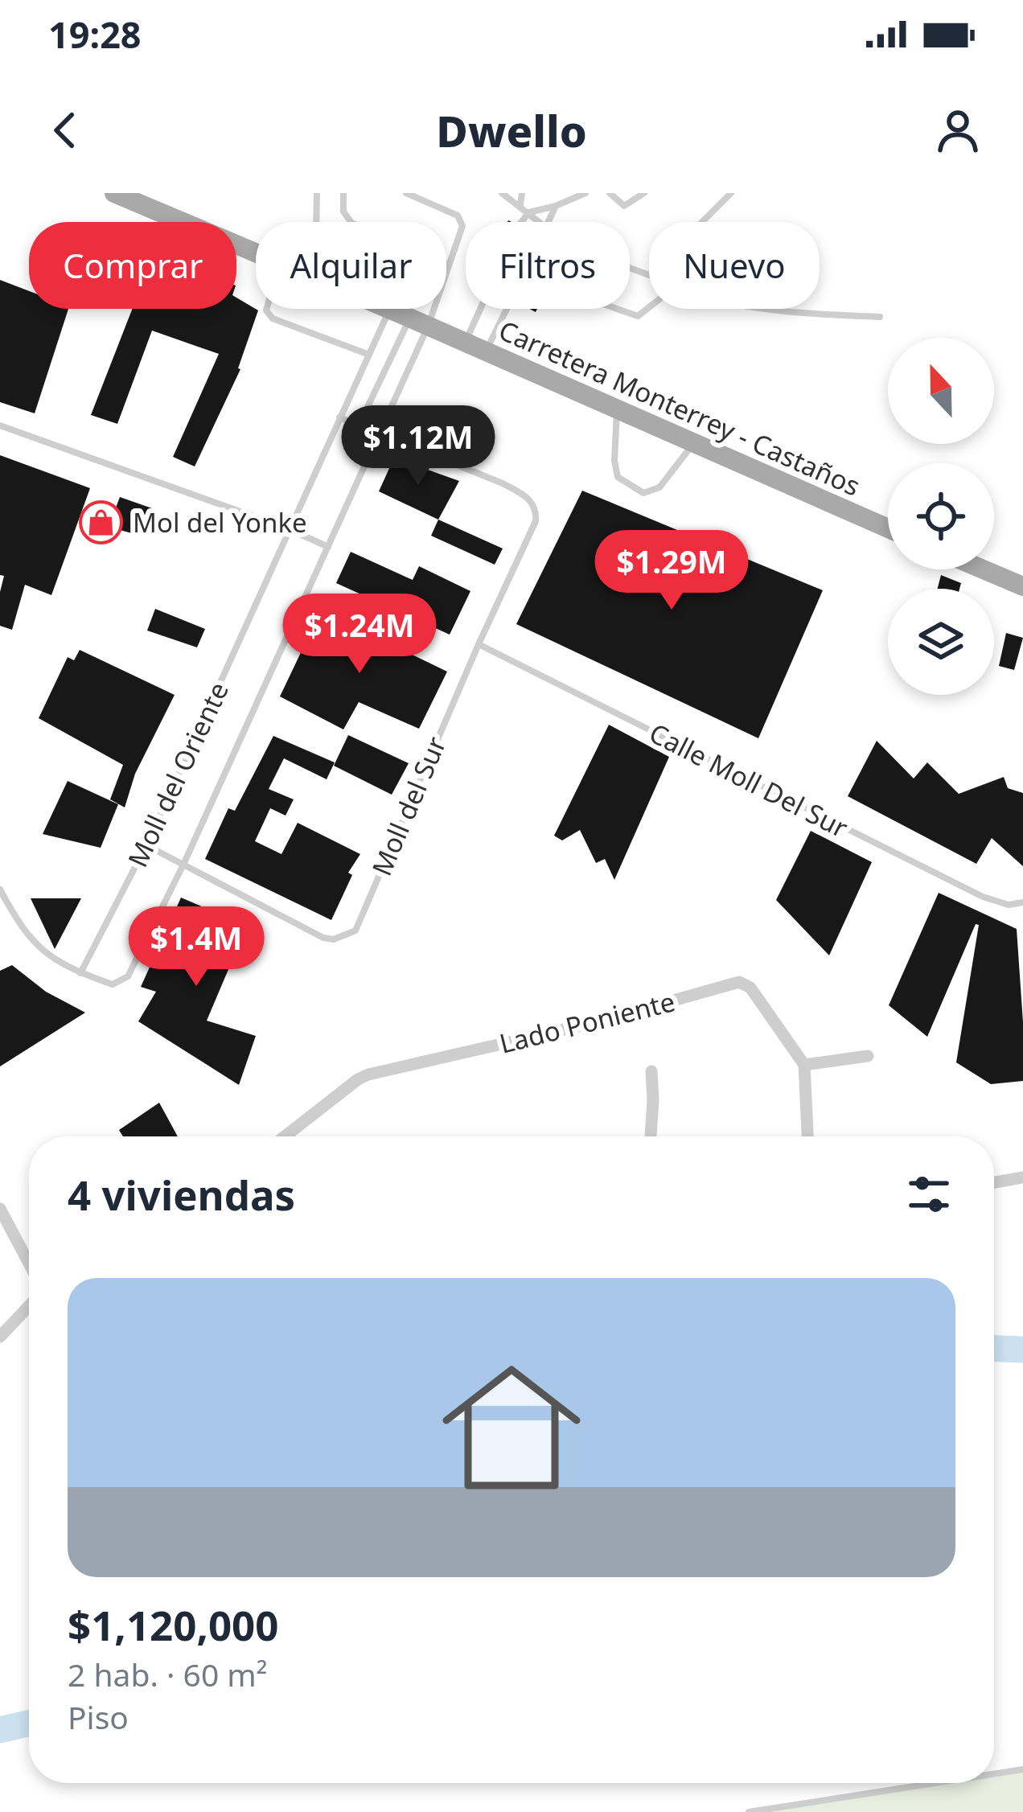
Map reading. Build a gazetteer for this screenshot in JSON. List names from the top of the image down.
{
  "streets": {
    "main road": ["Carretera Monterrey - Castaños"],
    "street": ["Lado Poniente"],
    "lane": ["Moll del Oriente", "Calle Moll Del Sur", "Moll del Sur"]
  },
  "crossings": [
    ["Carretera Monterrey - Castaños", "Moll del Oriente"],
    ["Moll del Oriente", "Moll del Sur"],
    ["Calle Moll Del Sur", "Moll del Sur"]
  ],
  "places": {
    "shop": ["Mol del Yonke"]
  },
  "north": "top",
  "page": {
    "status": "19:28",
    "header": "Dwello",
    "chip": [
      "Comprar",
      "Alquilar",
      "Filtros",
      "Nuevo"
    ],
    "price": [
      "$1.12M",
      "$1.29M",
      "$1.24M",
      "$1.4M"
    ],
    "heading": "4 viviendas",
    "list": [
      {
        "name": "$1,120,000",
        "note": "2 hab. · 60 m² · Piso"
      }
    ]
  }
}
